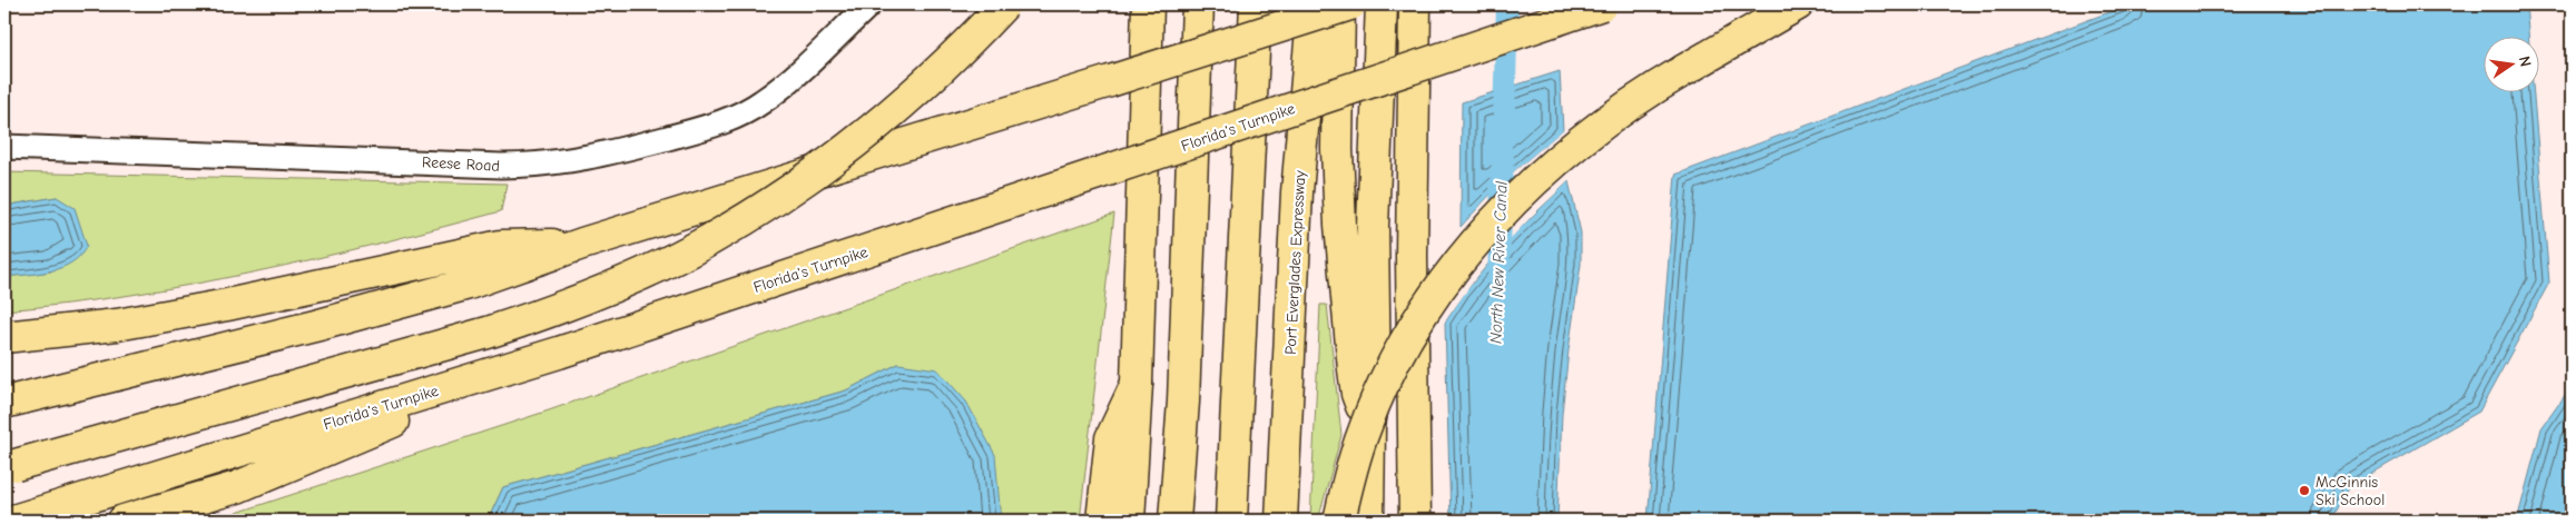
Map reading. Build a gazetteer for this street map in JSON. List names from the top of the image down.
{
  "streets": {
    "main road": ["Florida's Turnpike", "Port Everglades Expressway"],
    "street": ["Reese Road"]
  },
  "water": ["North New River Canal"],
  "places": ["McGinnis Ski School"],
  "north": "right"
}
